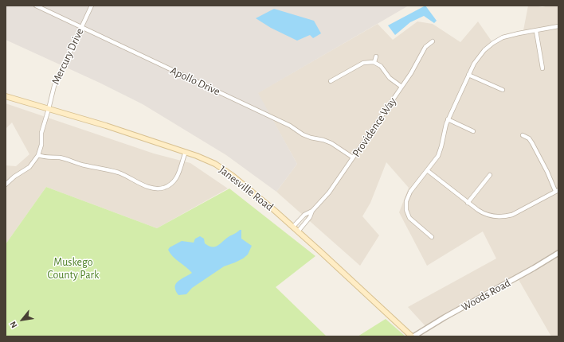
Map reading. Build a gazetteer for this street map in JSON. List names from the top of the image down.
{
  "streets": {
    "main road": ["Janesville Road"],
    "street": [
      "Mercury Drive",
      "Apollo Drive",
      "Providence Way",
      "Woods Road"
    ]
  },
  "crossings": [
    ["Mercury Drive", "Apollo Drive"],
    ["Mercury Drive", "Janesville Road"],
    ["Apollo Drive", "Providence Way"],
    ["Providence Way", "Janesville Road"],
    ["Janesville Road", "Woods Road"]
  ],
  "parks": ["Muskego County Park"],
  "north": "bottom left"
}
